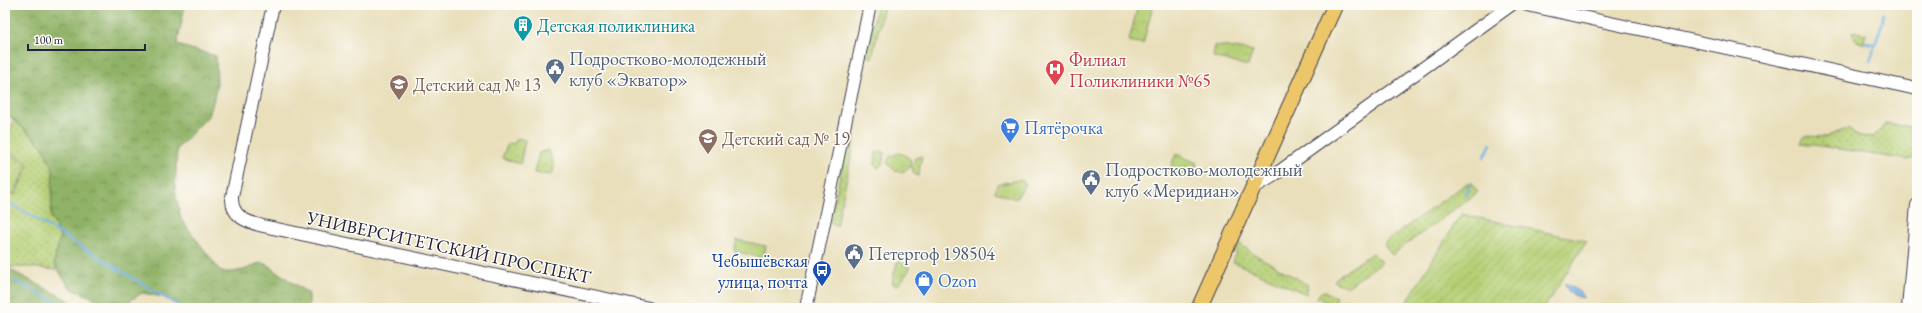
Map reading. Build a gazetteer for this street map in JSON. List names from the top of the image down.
{
  "streets": {
    "street": ["УНИВЕРСИТЕТСКИЙ ПРОСПЕКТ"]
  },
  "places": {
    "building": ["Детская поликлиника"],
    "public building": ["Подростково-молодежный клуб «Экватор»", "Подростково-молодежный клуб «Меридиан»", "Петергоф 198504"],
    "hospital": ["Филиал Поликлиники №65"],
    "school or university": ["Детский сад № 13", "Детский сад № 19"],
    "supermarket": ["Пятёрочка"],
    "bus stop": ["Чебышёвская улица, почта"],
    "shop": ["Ozon"]
  },
  "scale_bar": "100 m"
}
